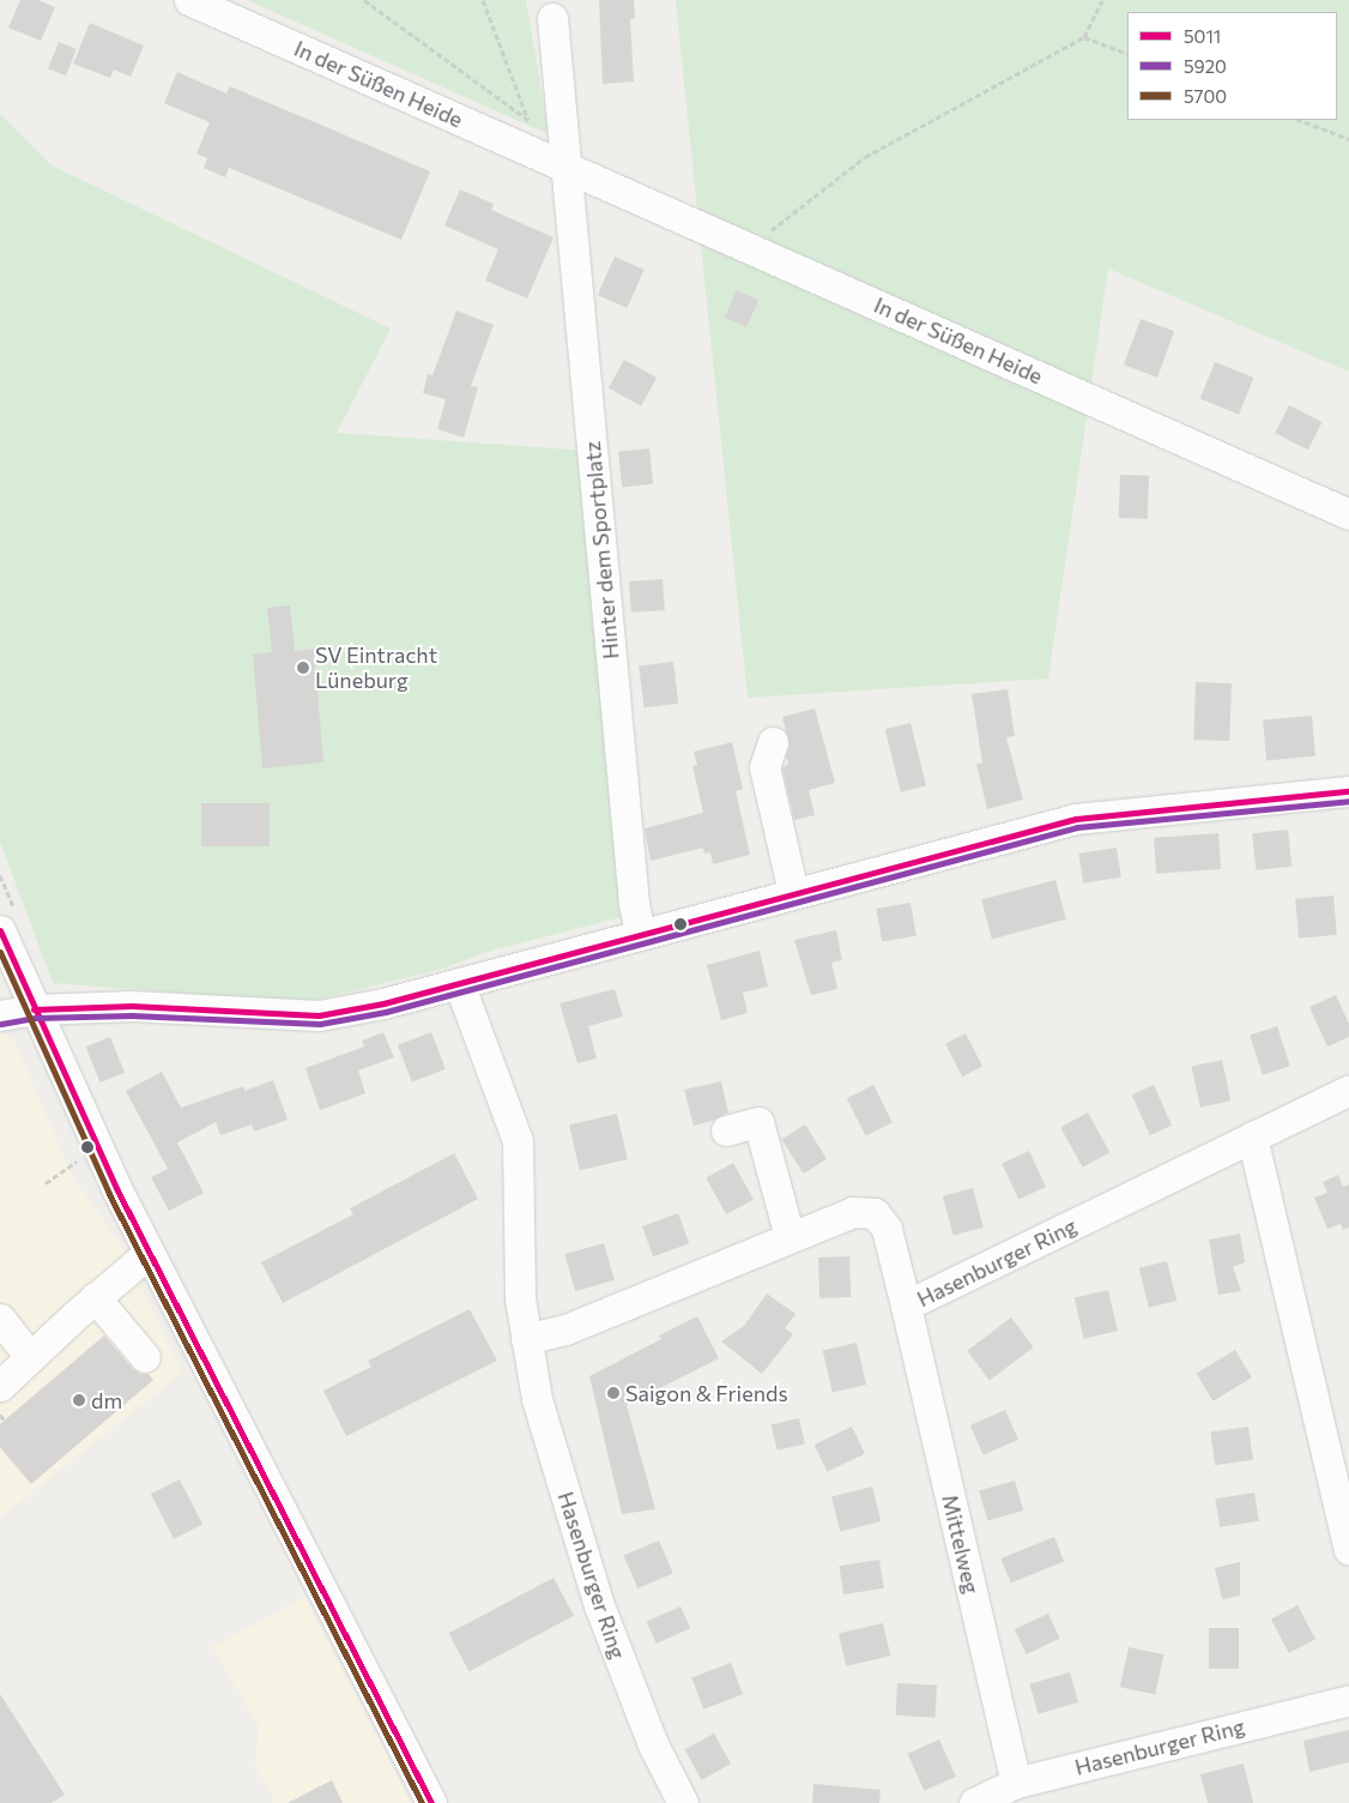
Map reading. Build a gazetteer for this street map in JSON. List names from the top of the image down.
{
  "streets": {
    "street": [
      "In der Süßen Heide",
      "Hinter dem Sportplatz",
      "Hasenburger Ring",
      "Mittelweg"
    ]
  },
  "crossings": [
    ["In der Süßen Heide", "Hinter dem Sportplatz"],
    ["Hasenburger Ring", "Mittelweg"]
  ],
  "places": ["SV Eintracht Lüneburg", "Saigon & Friends", "dm"],
  "lines": ["transit line 5011", "transit line 5920", "transit line 5700"],
  "legend": ["5011", "5920", "5700"]
}
